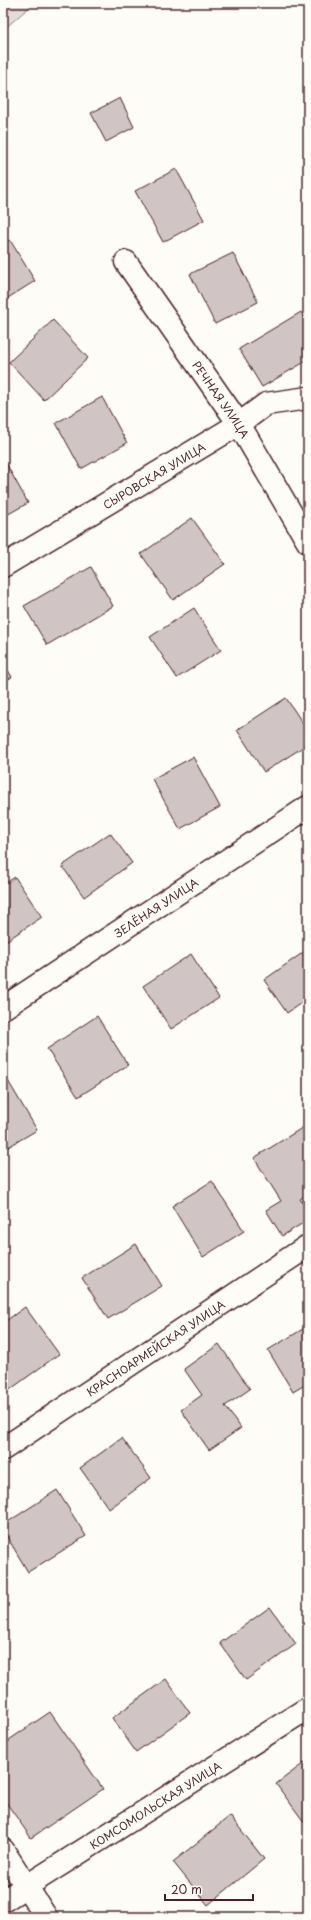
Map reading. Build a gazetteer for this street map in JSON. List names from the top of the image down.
{
  "streets": {
    "street": [
      "РЕЧНАЯ УЛИЦА",
      "СЫРОВСКАЯ УЛИЦА",
      "ЗЕЛЁНАЯ УЛИЦА",
      "КРАСНОАРМЕЙСКАЯ УЛИЦА",
      "КОМСОМОЛЬСКАЯ УЛИЦА"
    ]
  },
  "crossings": [
    ["РЕЧНАЯ УЛИЦА", "СЫРОВСКАЯ УЛИЦА"]
  ],
  "scale_bar": "20 m"
}
